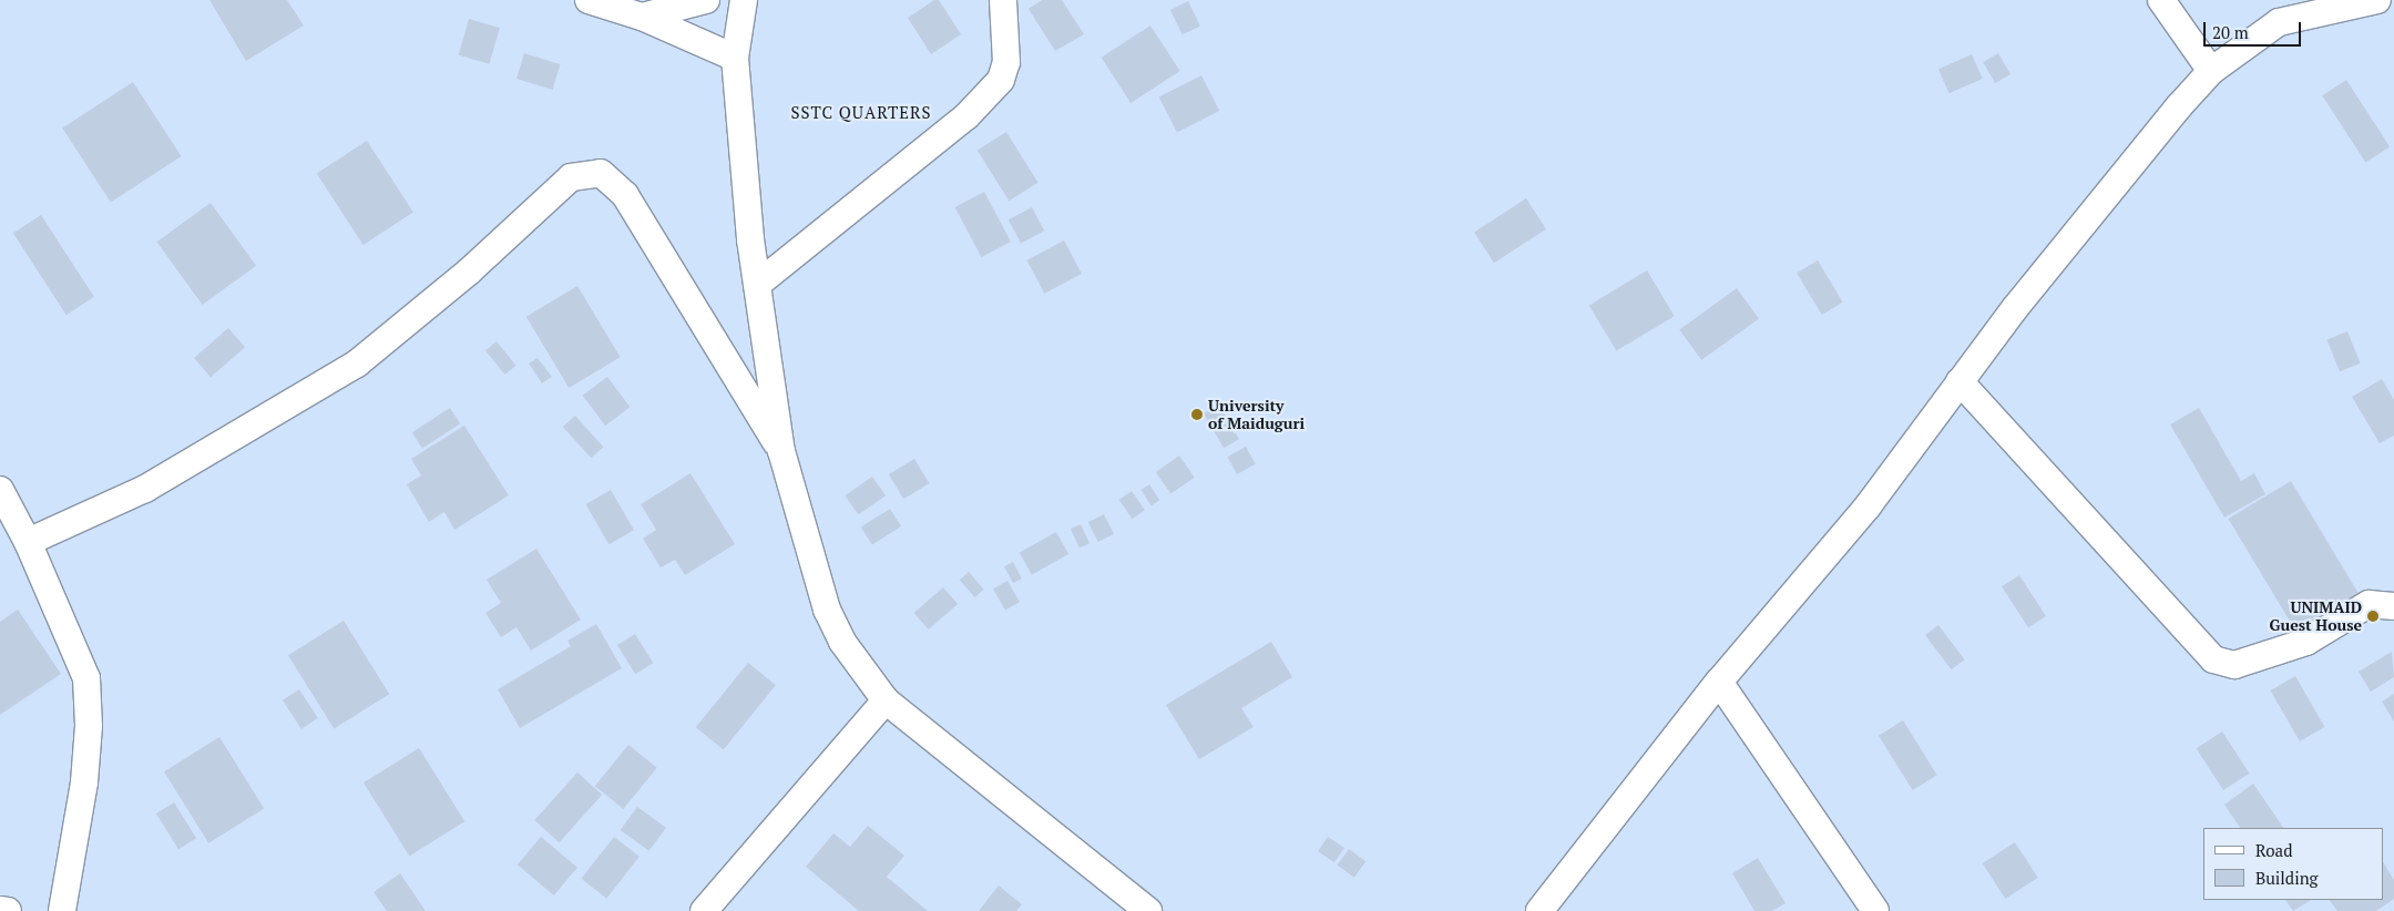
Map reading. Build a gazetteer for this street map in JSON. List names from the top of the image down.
{
  "districts": ["SSTC QUARTERS"],
  "places": ["University of Maiduguri", "UNIMAID Guest House"],
  "legend": ["Road", "Building"],
  "scale_bar": "20 m"
}
